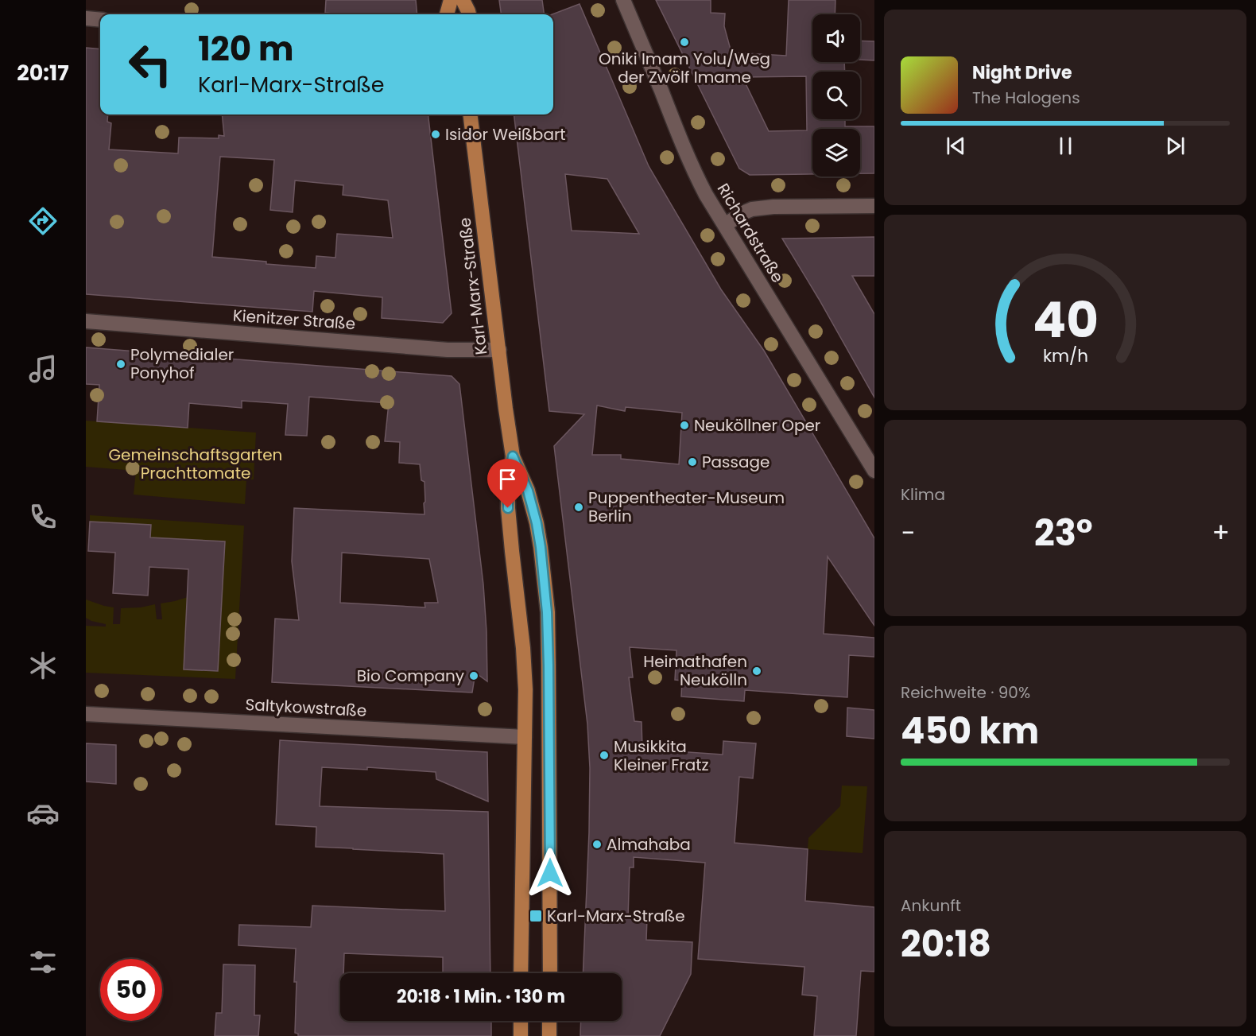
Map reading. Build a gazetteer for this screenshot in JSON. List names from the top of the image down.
{
  "streets": {
    "main road": ["Karl-Marx-Straße"],
    "street": ["Richardstraße", "Kienitzer Straße", "Saltykowstraße"]
  },
  "crossings": [
    ["Karl-Marx-Straße", "Kienitzer Straße"],
    ["Karl-Marx-Straße", "Saltykowstraße"]
  ],
  "parks": ["Gemeinschaftsgarten Prachttomate"],
  "places": {
    "other": [
      "Oniki Imam Yolu/Weg der Zwölf Imame",
      "Isidor Weißbart",
      "Polymedialer Ponyhof",
      "Neuköllner Oper",
      "Passage",
      "Puppentheater-Museum Berlin",
      "Heimathafen Neukölln",
      "Bio Company",
      "Musikkita Kleiner Fratz",
      "Almahaba"
    ],
    "transit": ["Karl-Marx-Straße"]
  },
  "page": {
    "tabs": "20:17",
    "turn": ["120 m", "Karl-Marx-Straße"],
    "song": ["Night Drive", "The Halogens"],
    "tile": [
      "Klima",
      ["Reichweite · 90%", "450 km"],
      ["Ankunft", "20:18"]
    ],
    "heat": ["−", "23°", "+"],
    "limit": "50",
    "trip": "20:18 · 1 Min. · 130 m",
    "gauge": ["40", "km/h"]
  }
}
